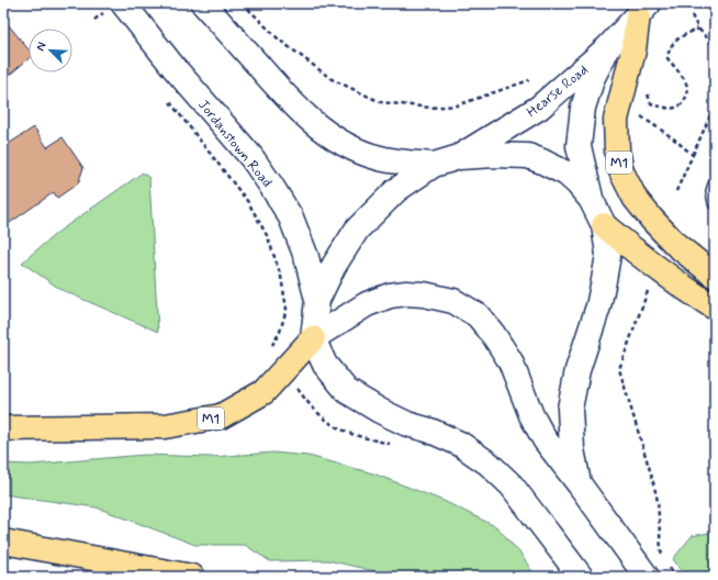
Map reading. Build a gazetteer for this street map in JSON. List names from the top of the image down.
{
  "streets": {
    "highway": ["M1"],
    "main road": ["Hearse Road", "Jordanstown Road"]
  },
  "crossings": [
    ["Hearse Road", "M1"]
  ],
  "north": "top left"
}
